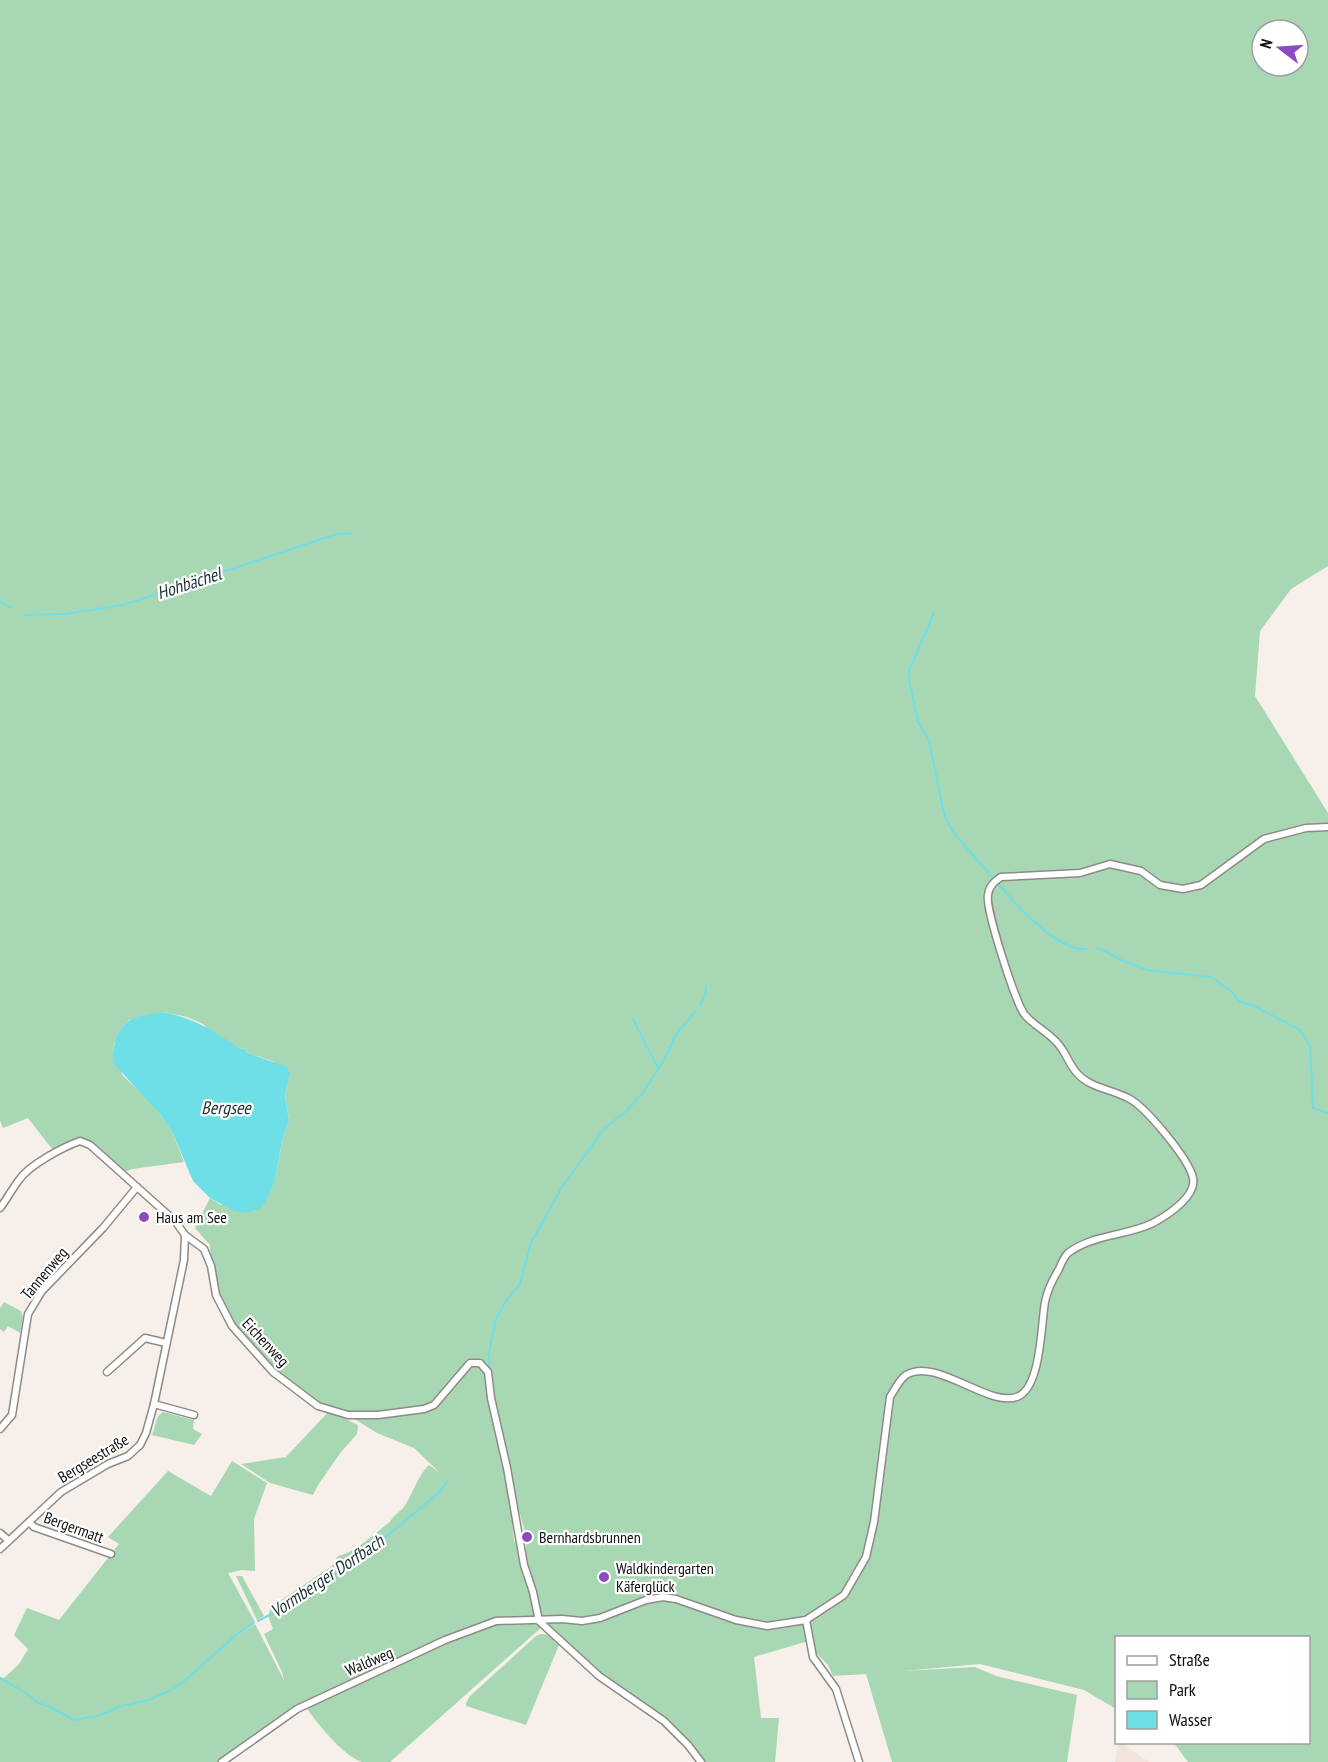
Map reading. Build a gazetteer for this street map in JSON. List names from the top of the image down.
{
  "streets": {
    "street": [
      "Tannenweg",
      "Eichenweg",
      "Bergseestraße",
      "Bergermatt",
      "Waldweg"
    ]
  },
  "crossings": [
    ["Tannenweg", "Eichenweg"],
    ["Eichenweg", "Bergseestraße"],
    ["Eichenweg", "Waldweg"],
    ["Bergseestraße", "Bergermatt"]
  ],
  "water": ["Hohbächel", "Bergsee", "Vormberger Dorfbach"],
  "places": ["Haus am See", "Bernhardsbrunnen", "Waldkindergarten Käferglück"],
  "legend": ["Straße", "Park", "Wasser"],
  "north": "left"
}
